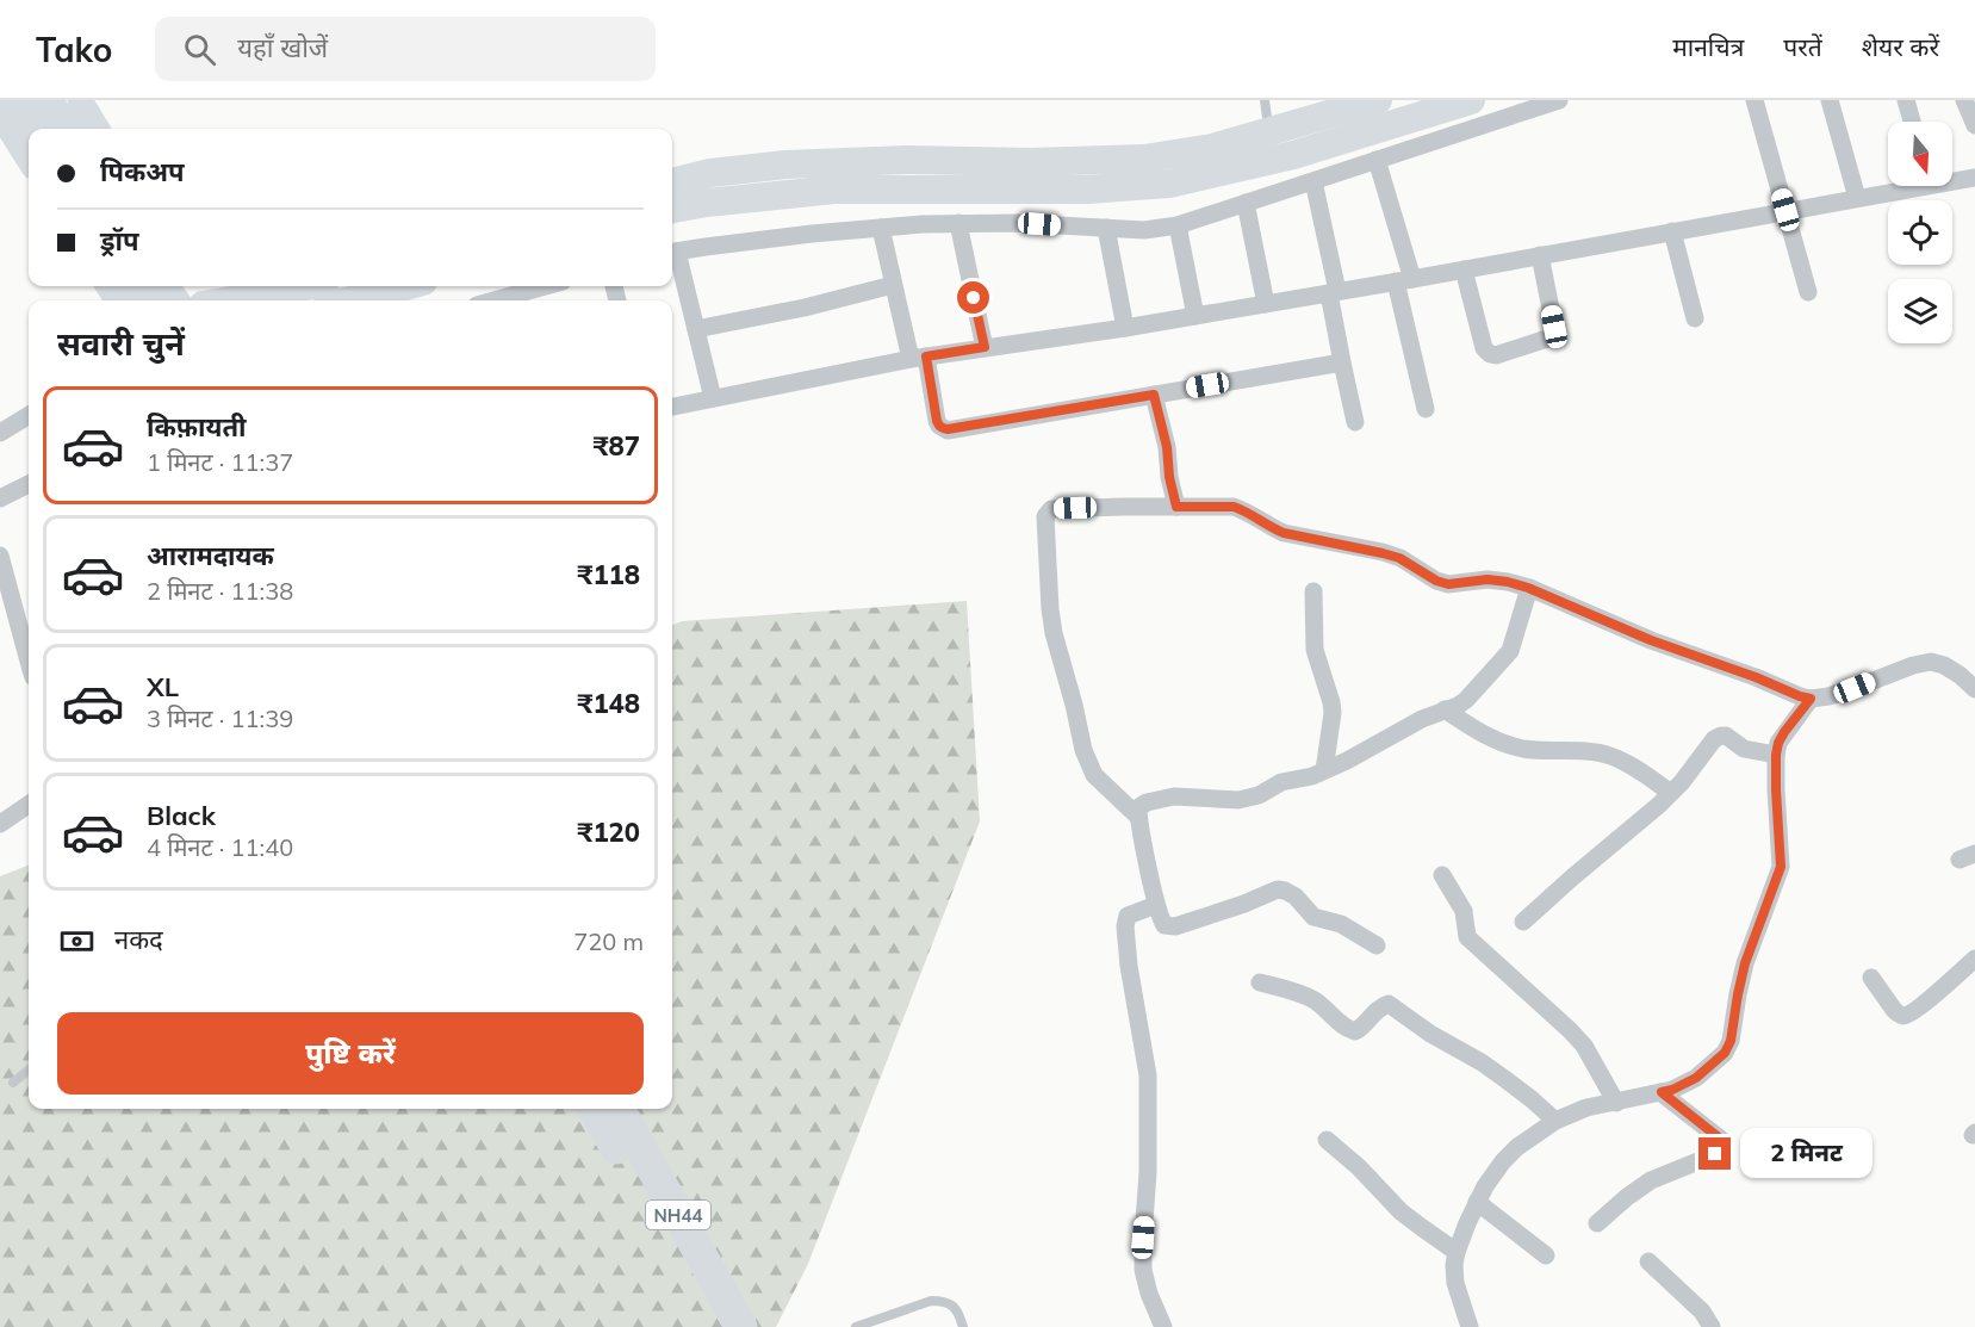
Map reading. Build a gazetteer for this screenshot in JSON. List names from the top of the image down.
{
  "streets": {
    "highway": ["NH44"]
  },
  "north": "bottom",
  "page": {
    "header": "Tako",
    "search": "यहाँ खोजें",
    "nav": ["मानचित्र", "परतें", "शेयर करें"],
    "banner": ["पिकअप", "ड्रॉप"],
    "heading": "सवारी चुनें",
    "list": [
      {
        "name": "किफ़ायती",
        "note": "1 मिनट · 11:37",
        "value": "₹87"
      },
      {
        "name": "आरामदायक",
        "note": "2 मिनट · 11:38",
        "value": "₹118"
      },
      {
        "name": "XL",
        "note": "3 मिनट · 11:39",
        "value": "₹148"
      },
      {
        "name": "Black",
        "note": "4 मिनट · 11:40",
        "value": "₹120"
      }
    ],
    "pay": ["नकद", "720 m"],
    "buttons": "पुष्टि करें",
    "bubble": "2 मिनट"
  }
}
